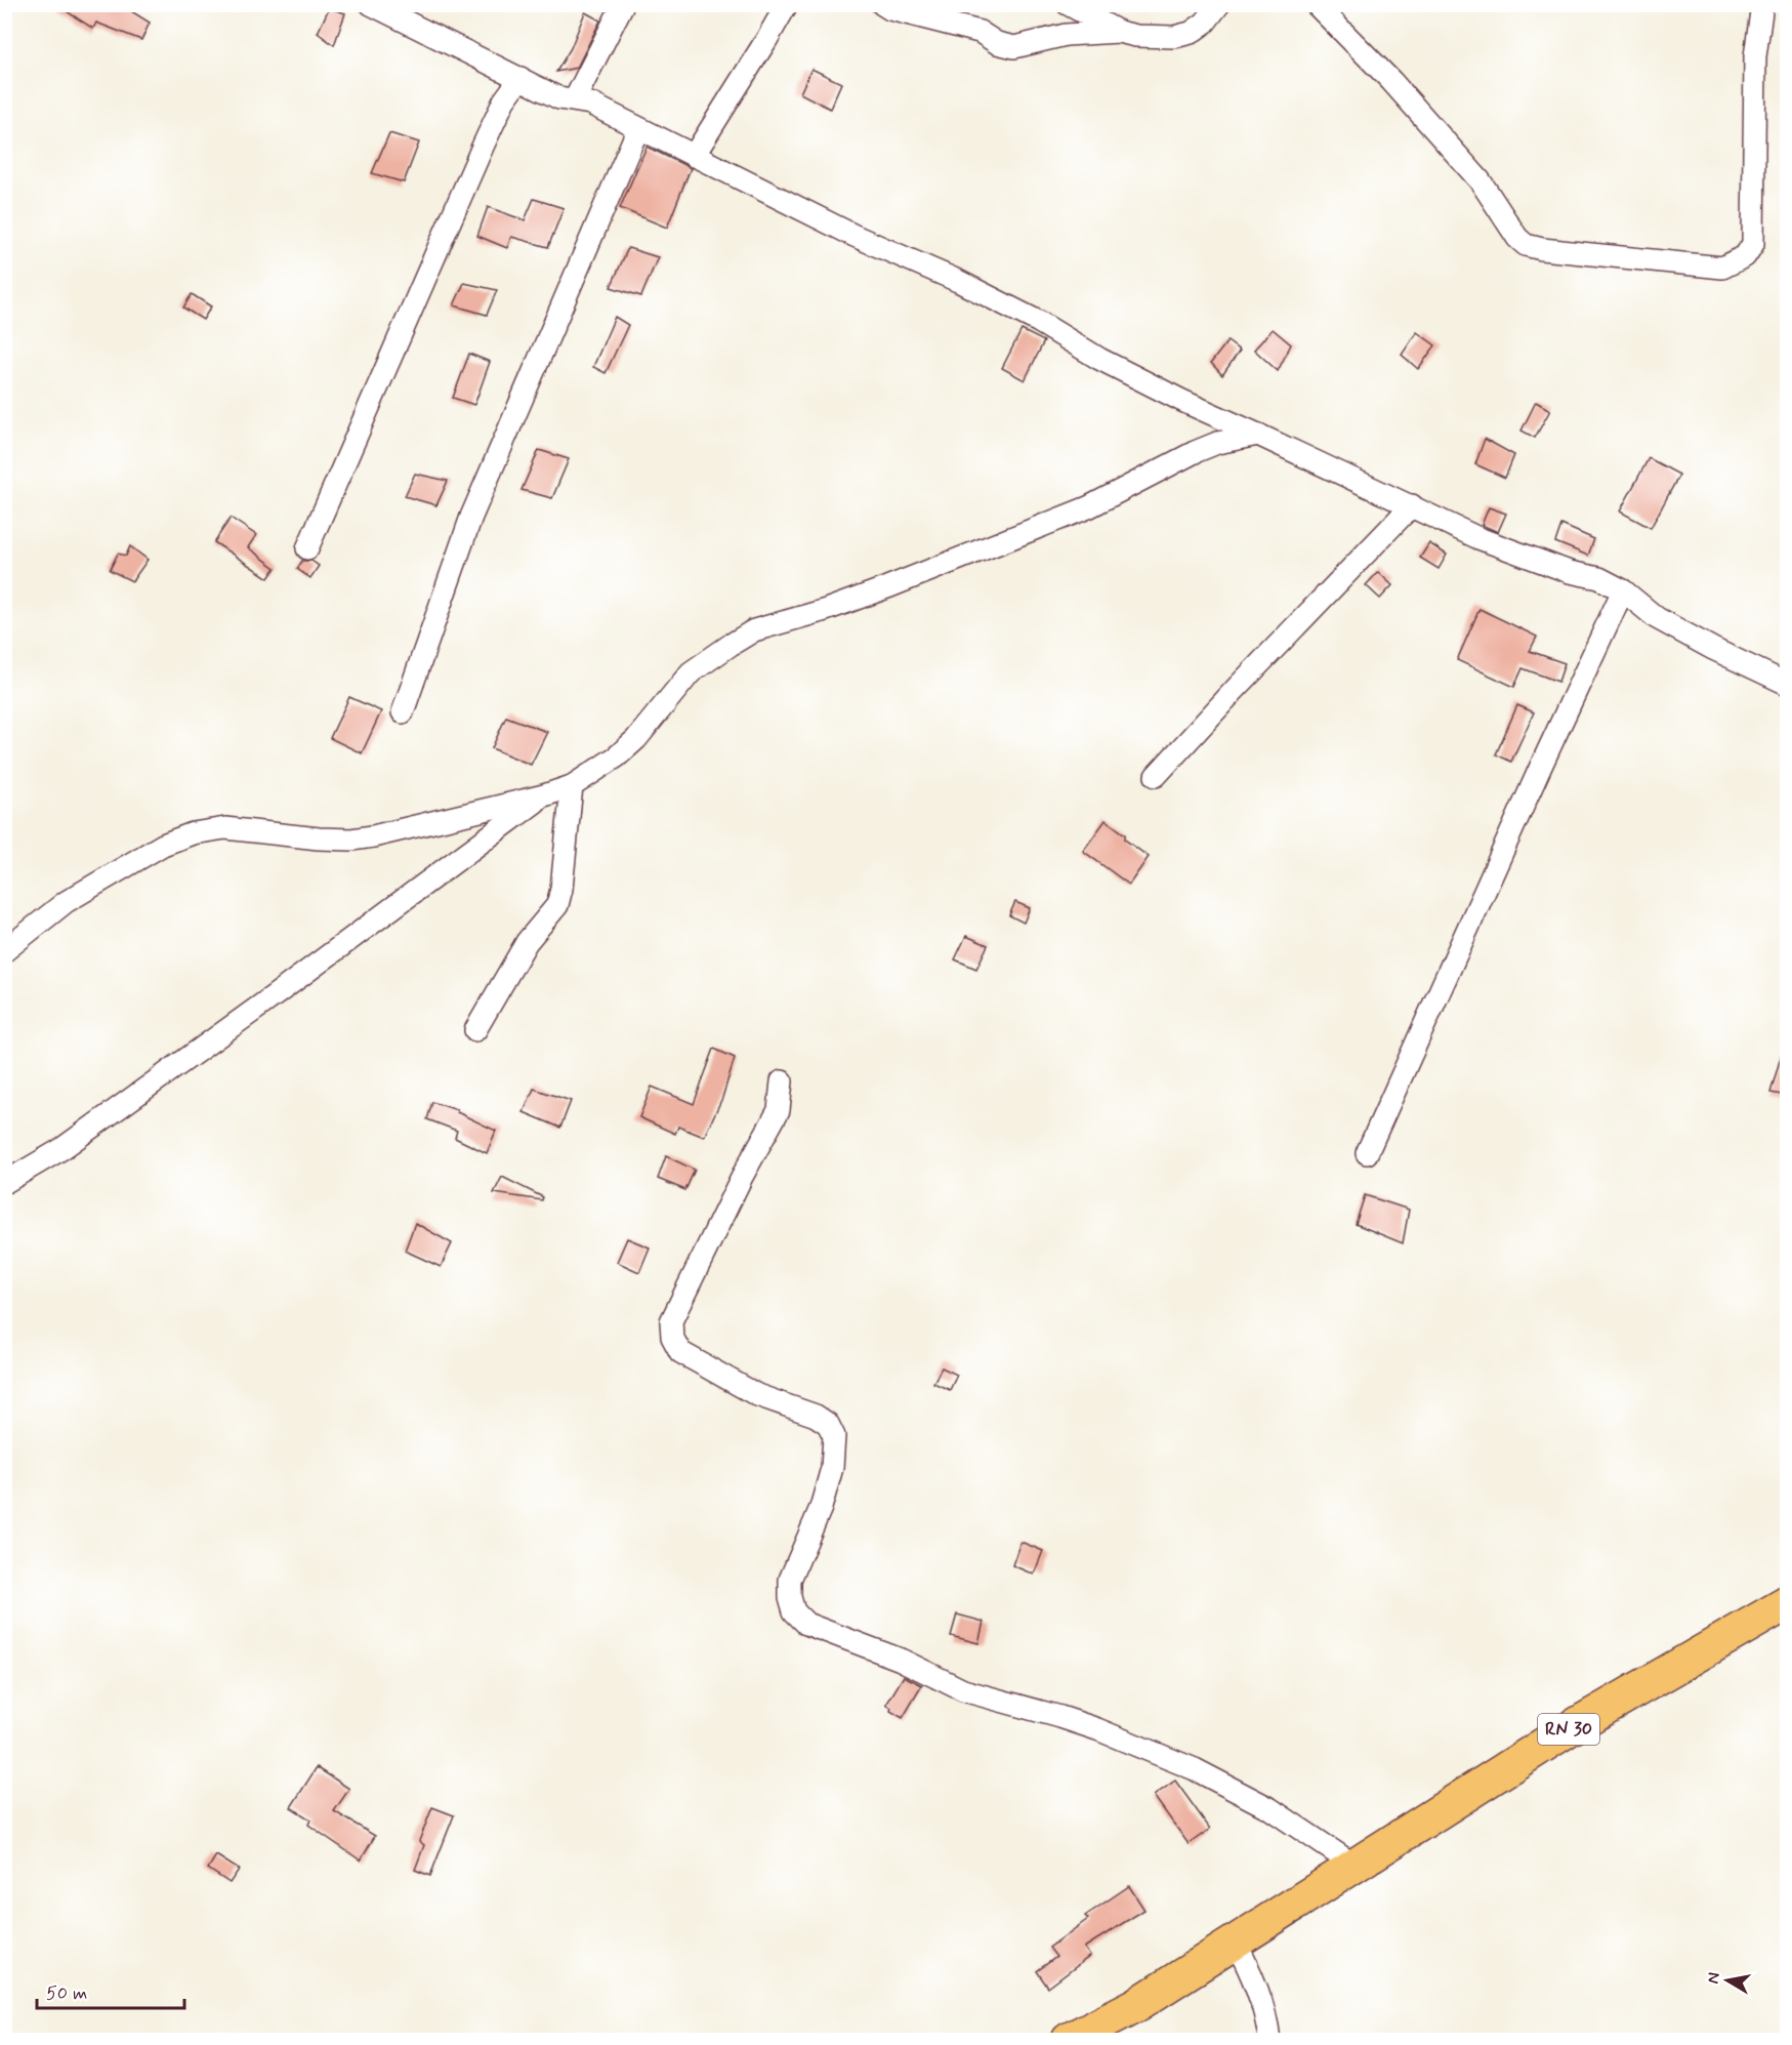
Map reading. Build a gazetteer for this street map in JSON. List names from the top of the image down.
{
  "streets": {
    "main road": ["RN 30"]
  },
  "scale_bar": "50 m",
  "north": "left"
}
